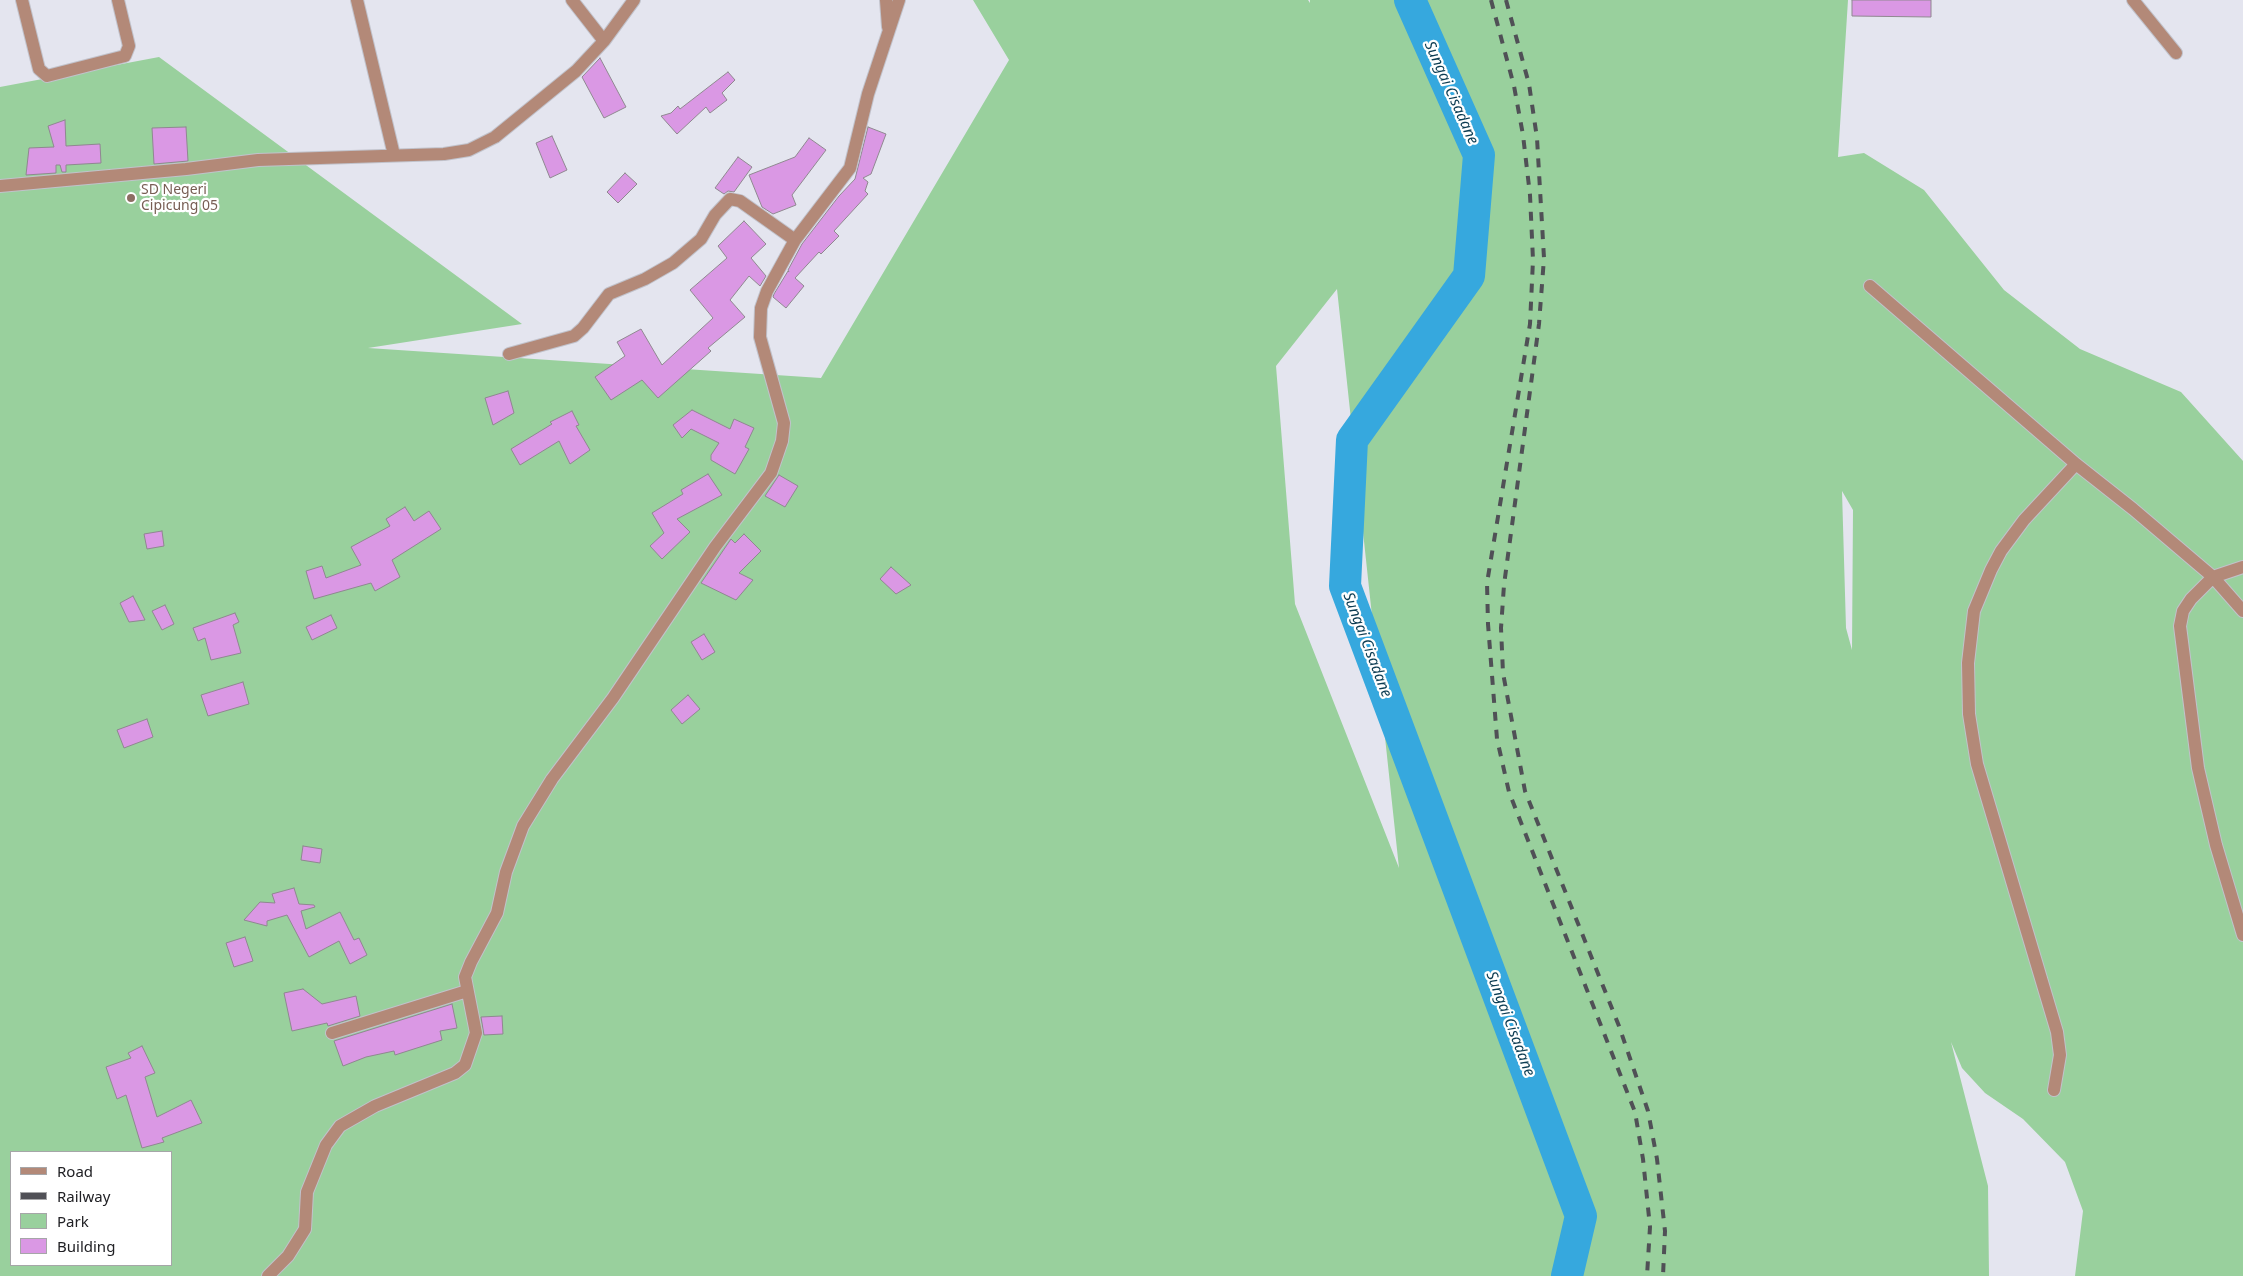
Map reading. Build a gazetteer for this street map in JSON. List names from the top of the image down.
{
  "water": ["Sungai Cisadane"],
  "places": ["SD Negeri Cipicung 05"],
  "legend": [
    "Road",
    "Railway",
    "Park",
    "Building"
  ]
}
